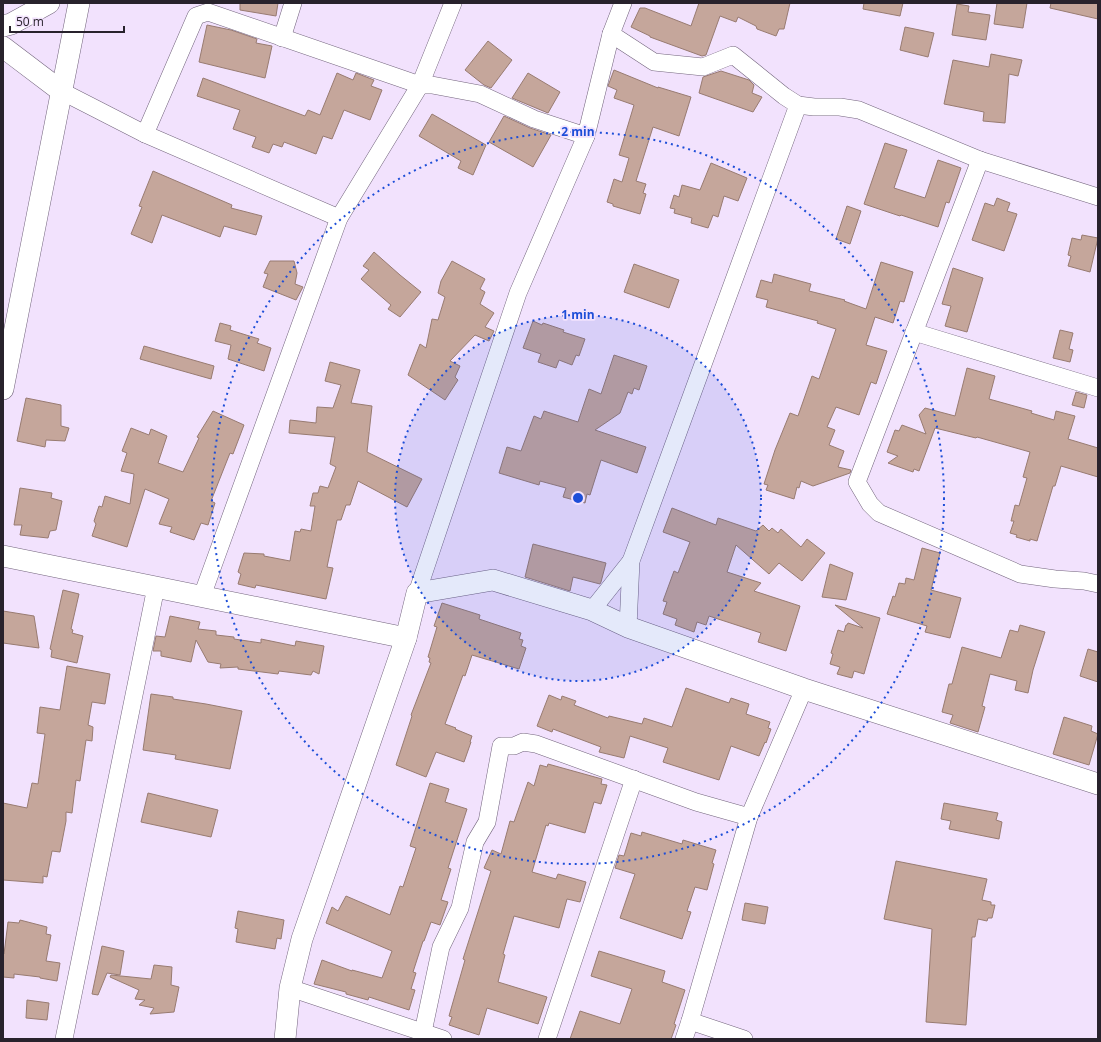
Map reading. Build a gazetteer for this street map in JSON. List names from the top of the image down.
{
  "scale_bar": "50 m",
  "rings": ["2 min", "1 min"]
}
